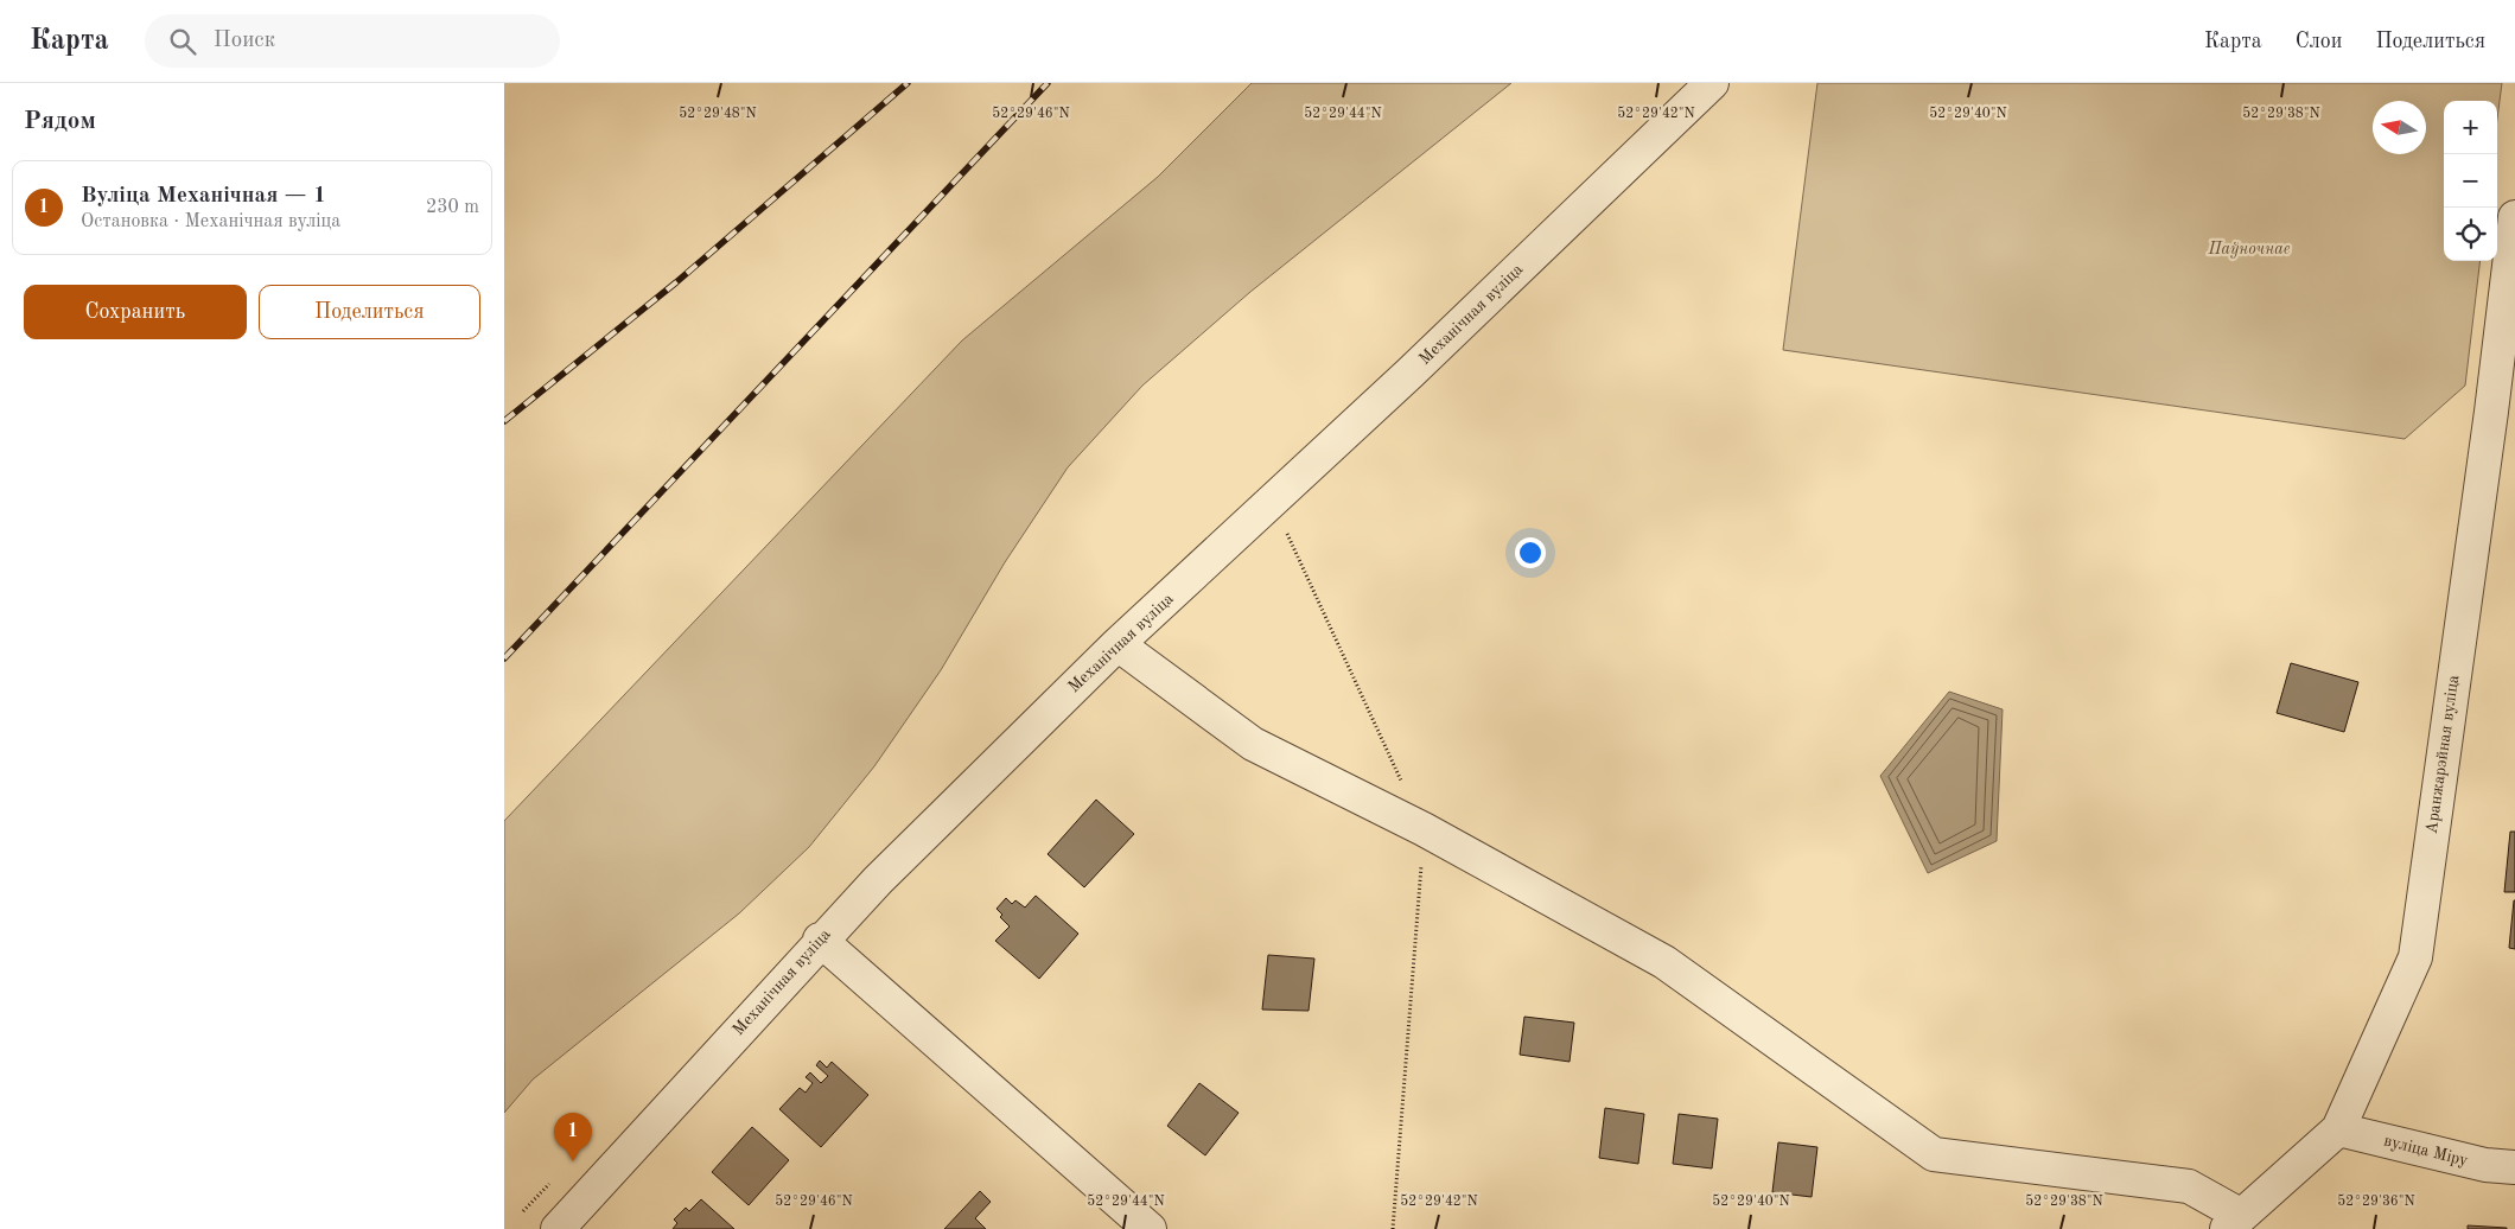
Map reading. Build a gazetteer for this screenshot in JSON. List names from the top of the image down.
{
  "streets": {
    "street": ["Механічная вуліца", "Аранжарэйная вуліца", "вуліца Міру"]
  },
  "crossings": [
    ["Аранжарэйная вуліца", "вуліца Міру"]
  ],
  "parks": ["Паўночнае"],
  "north": "left",
  "page": {
    "header": "Карта",
    "search": "Поиск",
    "nav": ["Карта", "Слои", "Поделиться"],
    "heading": "Рядом",
    "map_buttons": ["+", "−"],
    "list": [
      {
        "mark": "1",
        "name": "Вуліца Механічная — 1",
        "note": "Остановка · Механічная вуліца",
        "value": "230 m"
      }
    ],
    "buttons": ["Сохранить", "Поделиться"],
    "pins": "1"
  },
  "coordinates": [
    "52°29'48\"N",
    "52°29'46\"N",
    "52°29'44\"N",
    "52°29'42\"N",
    "52°29'40\"N",
    "52°29'38\"N",
    "52°29'36\"N"
  ]
}
